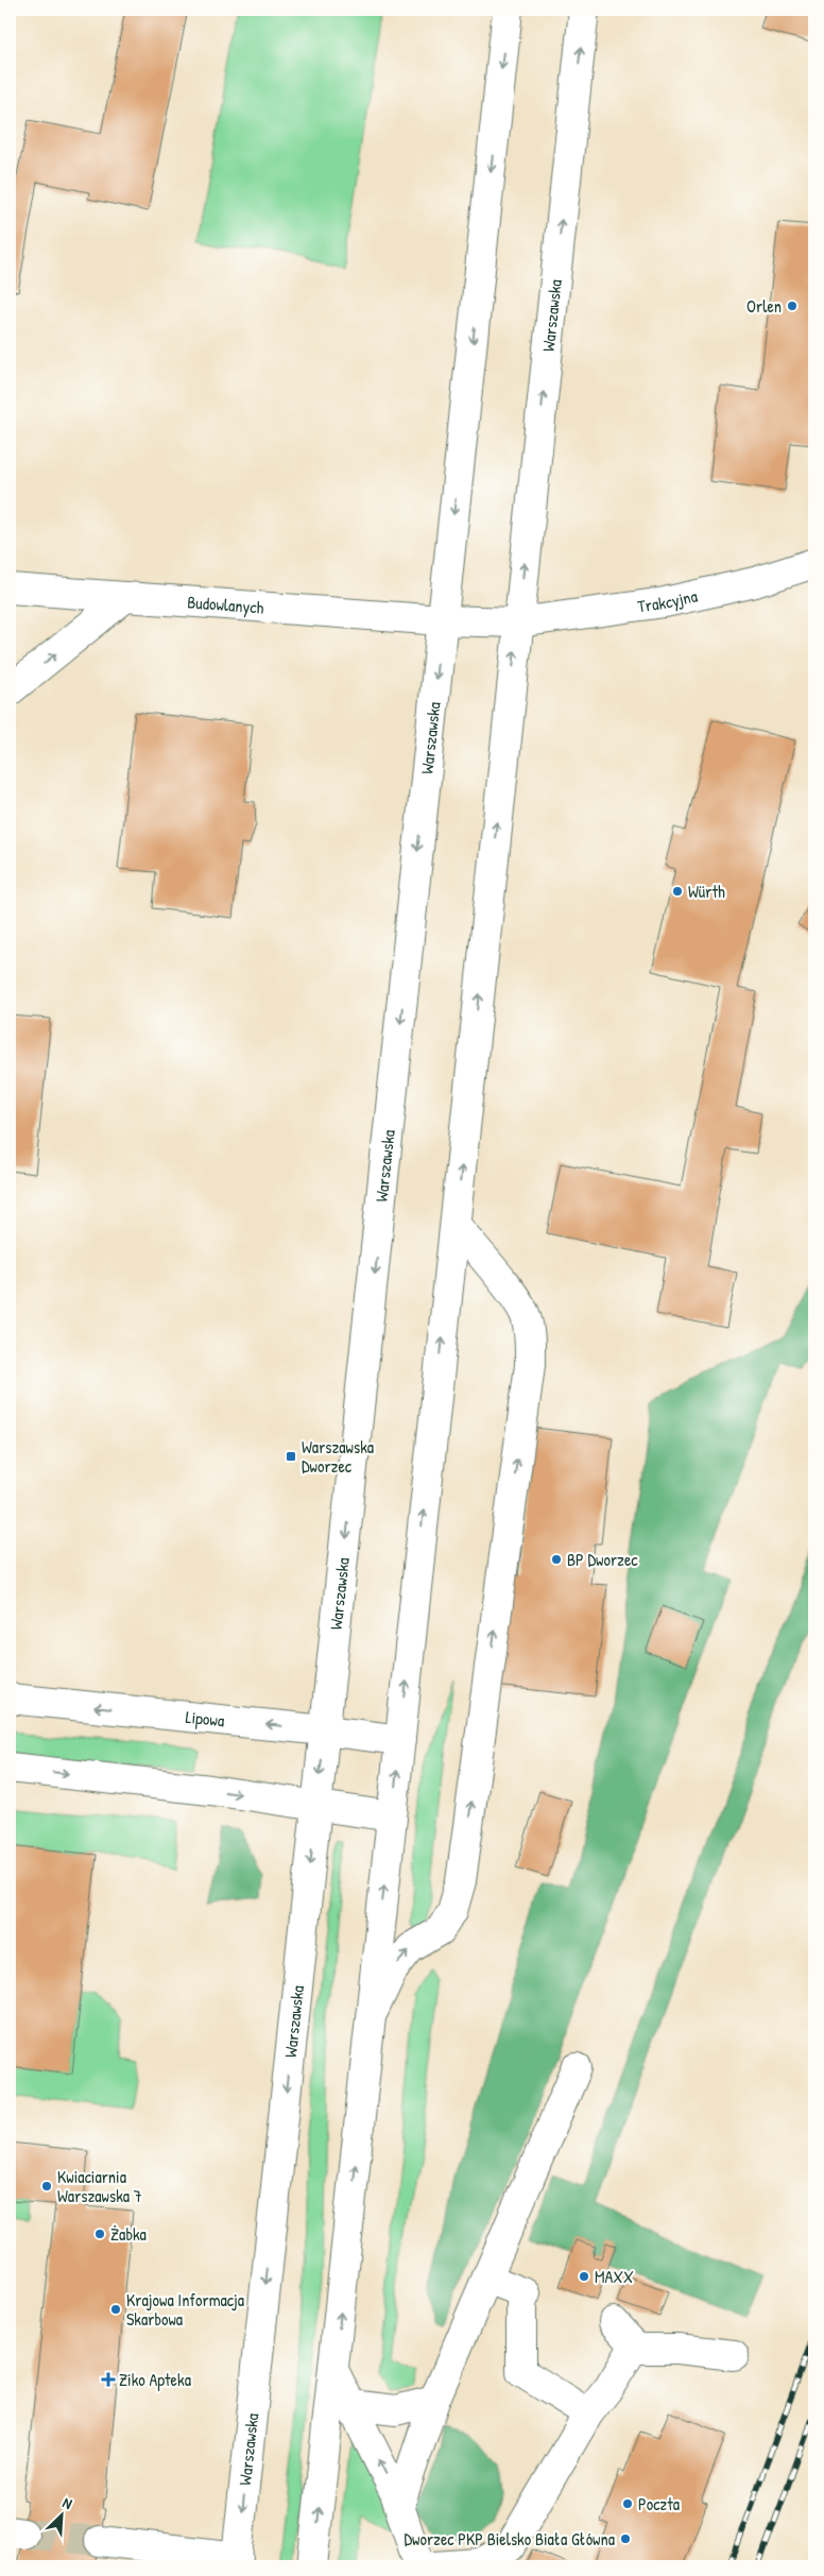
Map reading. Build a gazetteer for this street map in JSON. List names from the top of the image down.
{
  "streets": {
    "main road": [
      "Warszawska",
      "Trakcyjna",
      "Budowlanych",
      "Lipowa"
    ]
  },
  "crossings": [
    ["Warszawska", "Trakcyjna"],
    ["Warszawska", "Budowlanych"],
    ["Warszawska", "Lipowa"]
  ],
  "places": {
    "other": [
      "Orlen",
      "Würth",
      "BP Dworzec",
      "Kwiaciarnia Warszawska 7",
      "Żabka",
      "MAXX",
      "Krajowa Informacja Skarbowa",
      "Poczta",
      "Dworzec PKP Bielsko Biała Główna"
    ],
    "transit": ["Warszawska Dworzec"],
    "health": ["Ziko Apteka"]
  },
  "north": "top right"
}
